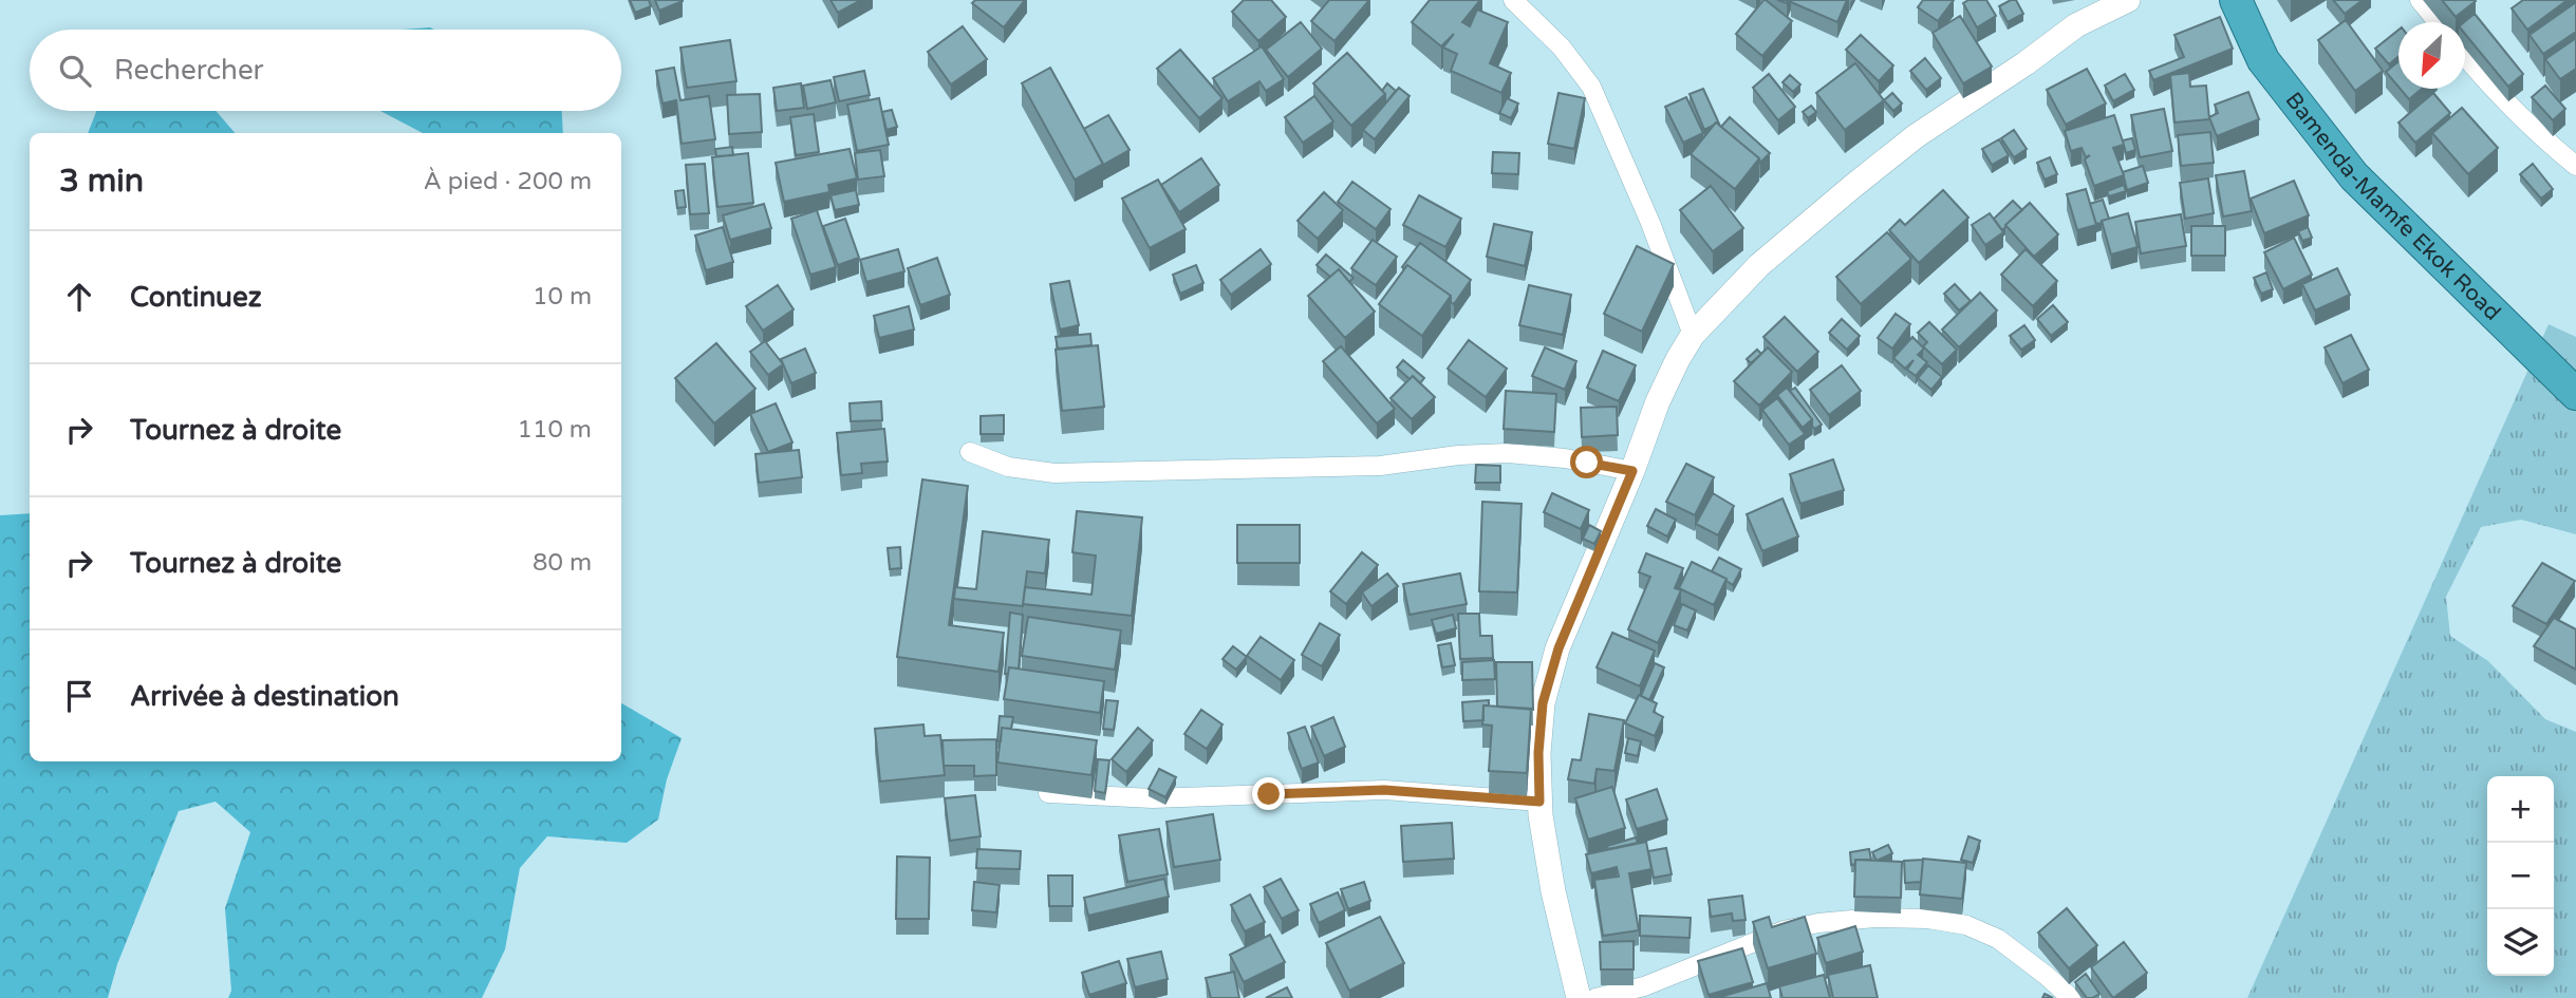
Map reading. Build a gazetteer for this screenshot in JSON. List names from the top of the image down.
{
  "streets": {
    "highway": ["Bamenda-Mamfe Ekok Road"]
  },
  "north": "bottom left",
  "page": {
    "search": "Rechercher",
    "heading": ["3 min", "À pied · 200 m"],
    "list": [
      ["Continuez", "10 m"],
      ["Tournez à droite", "110 m"],
      ["Tournez à droite", "80 m"],
      "Arrivée à destination"
    ],
    "map_buttons": ["+", "−"]
  }
}
